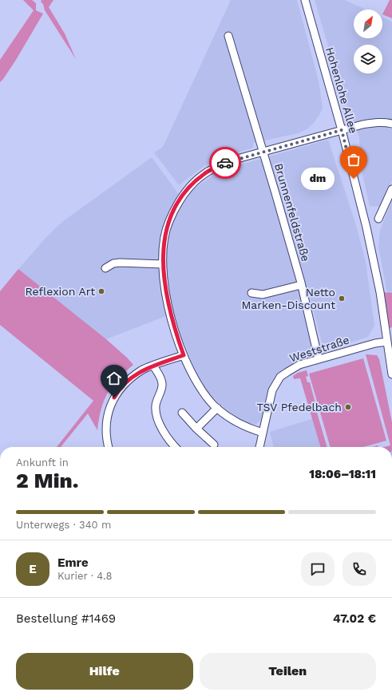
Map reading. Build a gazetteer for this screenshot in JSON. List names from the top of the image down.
{
  "streets": {
    "street": ["Hohenlohe Allee", "Brunnenfeldstraße", "Weststraße"]
  },
  "crossings": [
    ["Hohenlohe Allee", "Weststraße"],
    ["Brunnenfeldstraße", "Weststraße"]
  ],
  "places": [
    "dm",
    "Reflexion Art",
    "Netto Marken-Discount",
    "TSV Pfedelbach"
  ],
  "north": "top right",
  "page": {
    "bubble": "dm",
    "heading": ["2 Min.", "Ankunft in", "18:06–18:11"],
    "panel": [
      "Emre",
      "Kurier · 4.8",
      "Bestellung #1469",
      "47.02 €"
    ],
    "bar": "Unterwegs · 340 m",
    "round": "E",
    "buttons": ["Hilfe", "Teilen"]
  }
}
